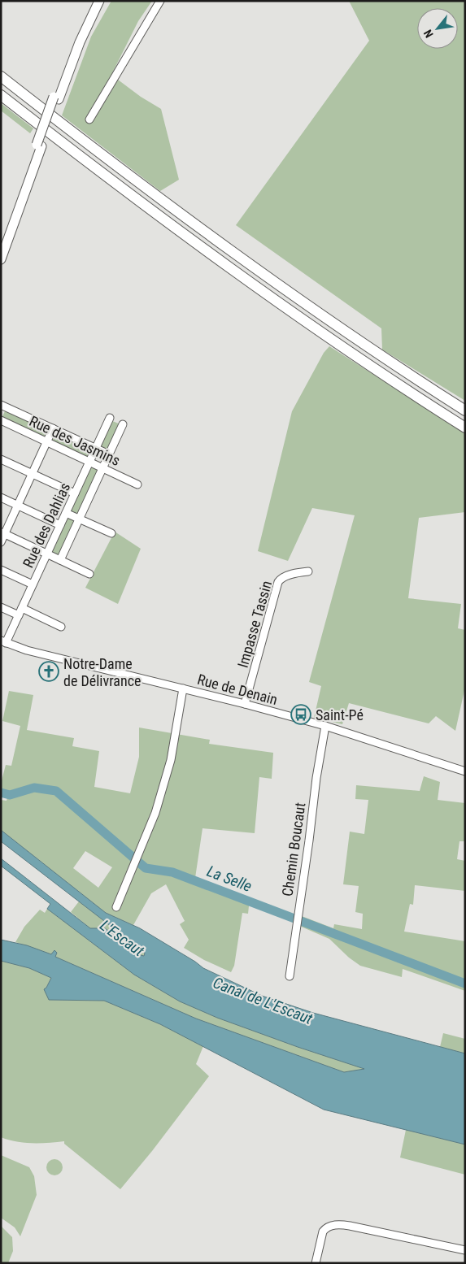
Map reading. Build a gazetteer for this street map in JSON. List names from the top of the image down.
{
  "streets": {
    "street": [
      "Rue des Jasmins",
      "Rue des Dahlias",
      "Impasse Tassin",
      "Rue de Denain",
      "Chemin Boucaut"
    ]
  },
  "crossings": [
    ["Rue des Jasmins", "Rue des Dahlias"],
    ["Rue des Dahlias", "Rue de Denain"],
    ["Impasse Tassin", "Rue de Denain"],
    ["Rue de Denain", "Chemin Boucaut"]
  ],
  "water": ["La Selle", "L'Escaut", "Canal de L'Escaut"],
  "places": {
    "church": ["Notre-Dame de Délivrance"],
    "bus stop": ["Saint-Pé"]
  },
  "north": "bottom left"
}
